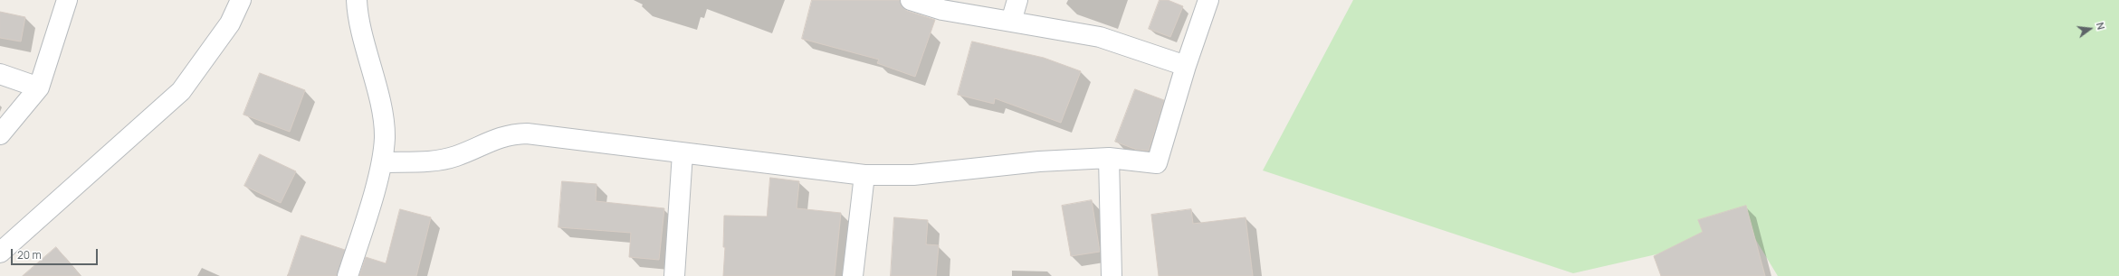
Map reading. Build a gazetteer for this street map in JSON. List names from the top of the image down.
{
  "scale_bar": "20 m",
  "north": "right"
}
